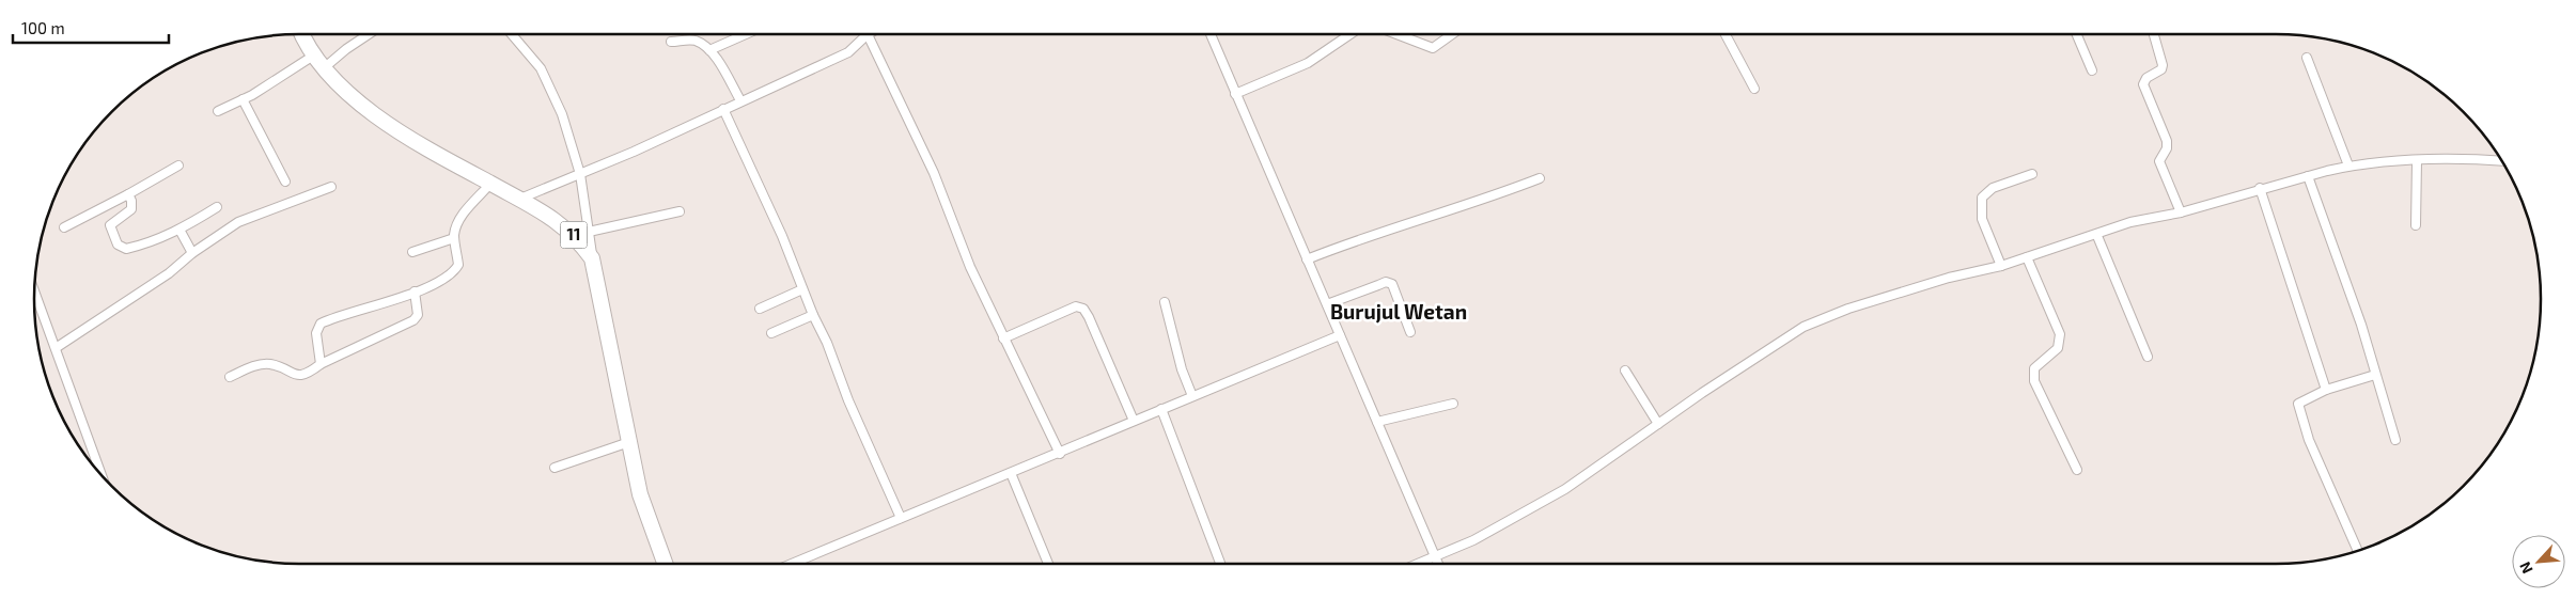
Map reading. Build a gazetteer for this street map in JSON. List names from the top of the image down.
{
  "streets": {
    "highway": ["11"]
  },
  "districts": ["Burujul Wetan"],
  "scale_bar": "100 m",
  "north": "bottom left"
}
